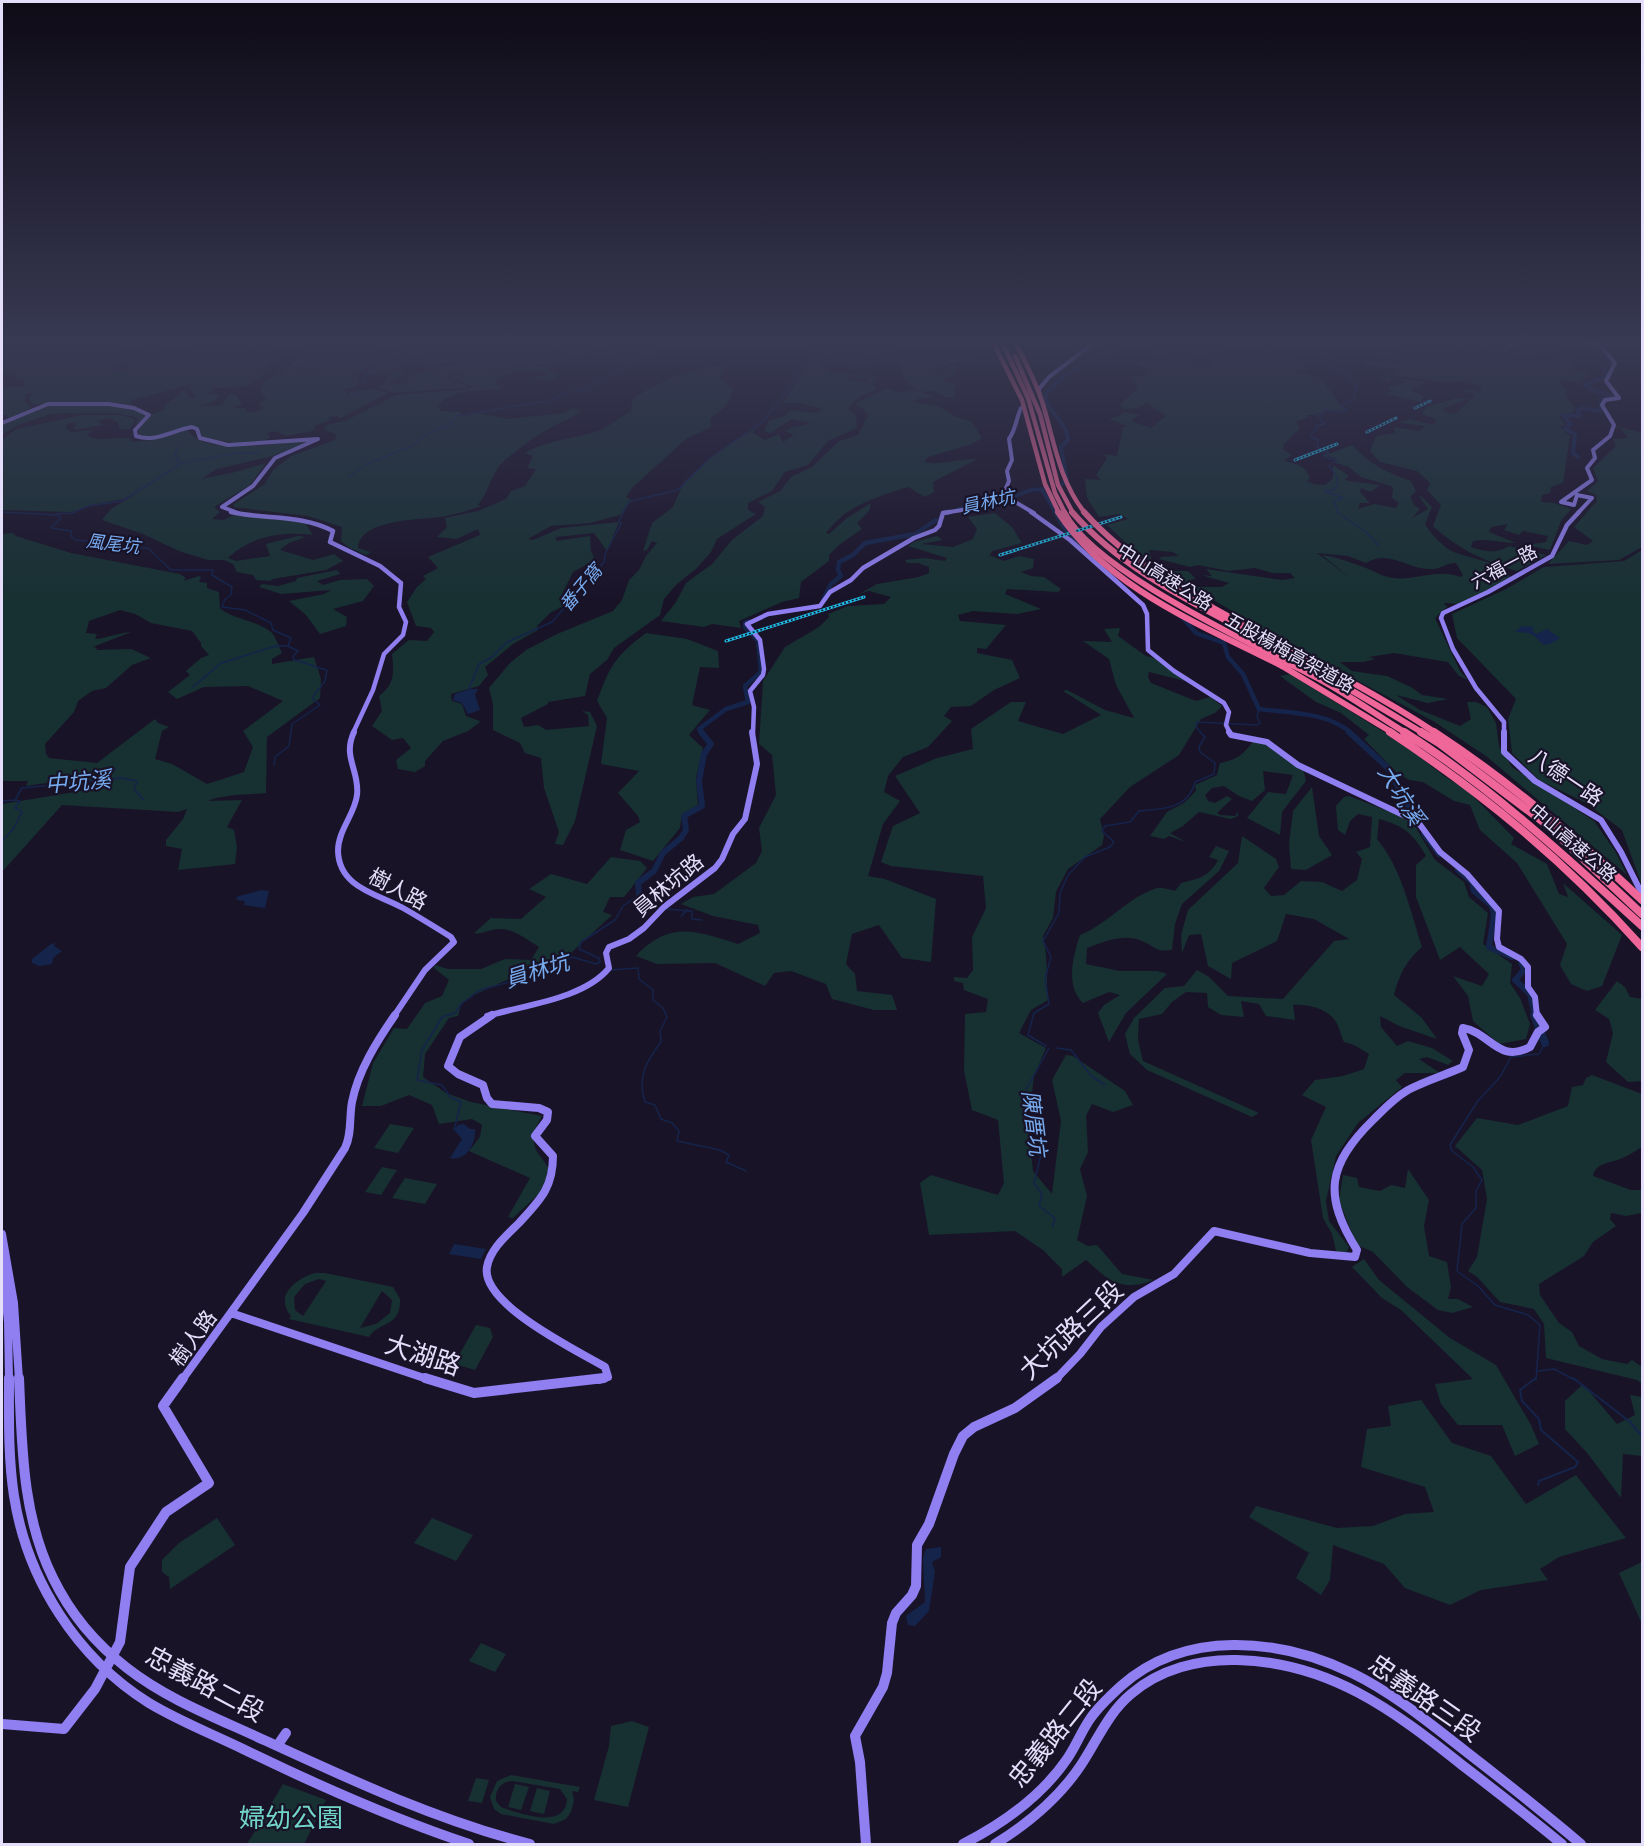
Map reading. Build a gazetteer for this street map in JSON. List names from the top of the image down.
{
  "streets": {
    "highway": ["中山高速公路", "五股楊梅高架道路"],
    "street": [
      "六福一路",
      "八德一路",
      "員林坑路",
      "樹人路",
      "大坑路三段",
      "大湖路",
      "忠義路二段",
      "忠義路三段"
    ]
  },
  "crossings": [
    ["六福一路", "八德一路"],
    ["員林坑路", "大坑路三段"],
    ["員林坑路", "大湖路"],
    ["樹人路", "大湖路"],
    ["樹人路", "忠義路二段"],
    ["忠義路二段", "忠義路三段"]
  ],
  "water": [
    "員林坑",
    "風尾坑",
    "番子窩",
    "中坑溪",
    "大坑溪",
    "陳厝坑"
  ],
  "parks": ["婦幼公園"]
}
